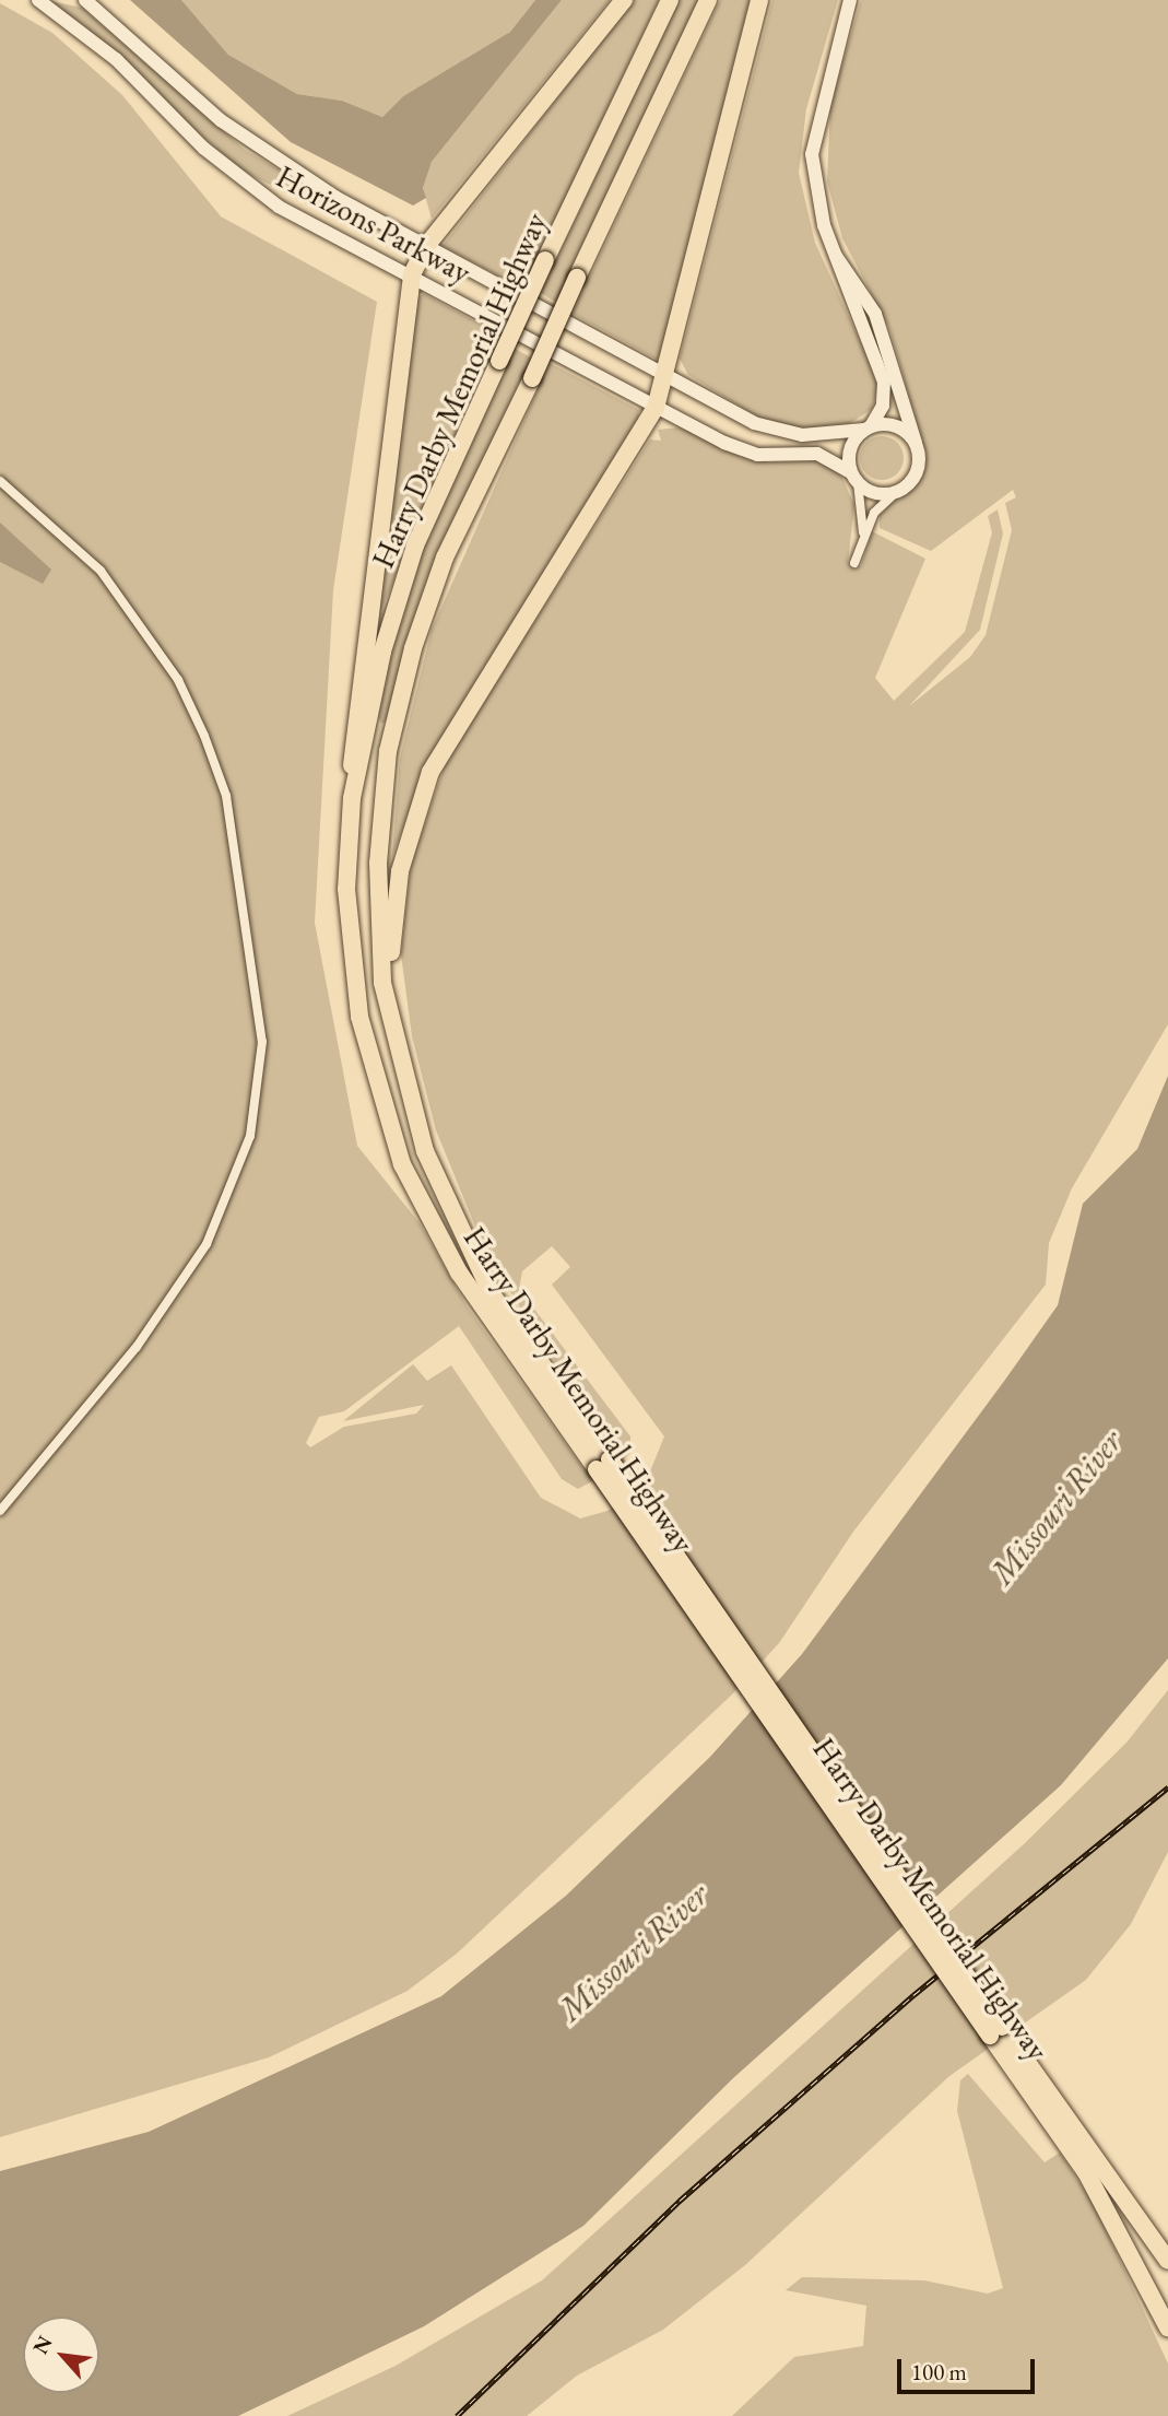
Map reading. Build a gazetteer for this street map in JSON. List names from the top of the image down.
{
  "streets": {
    "highway": ["Harry Darby Memorial Highway"],
    "main road": ["Horizons Parkway"]
  },
  "water": ["Missouri River"],
  "scale_bar": "100 m",
  "north": "top left"
}
